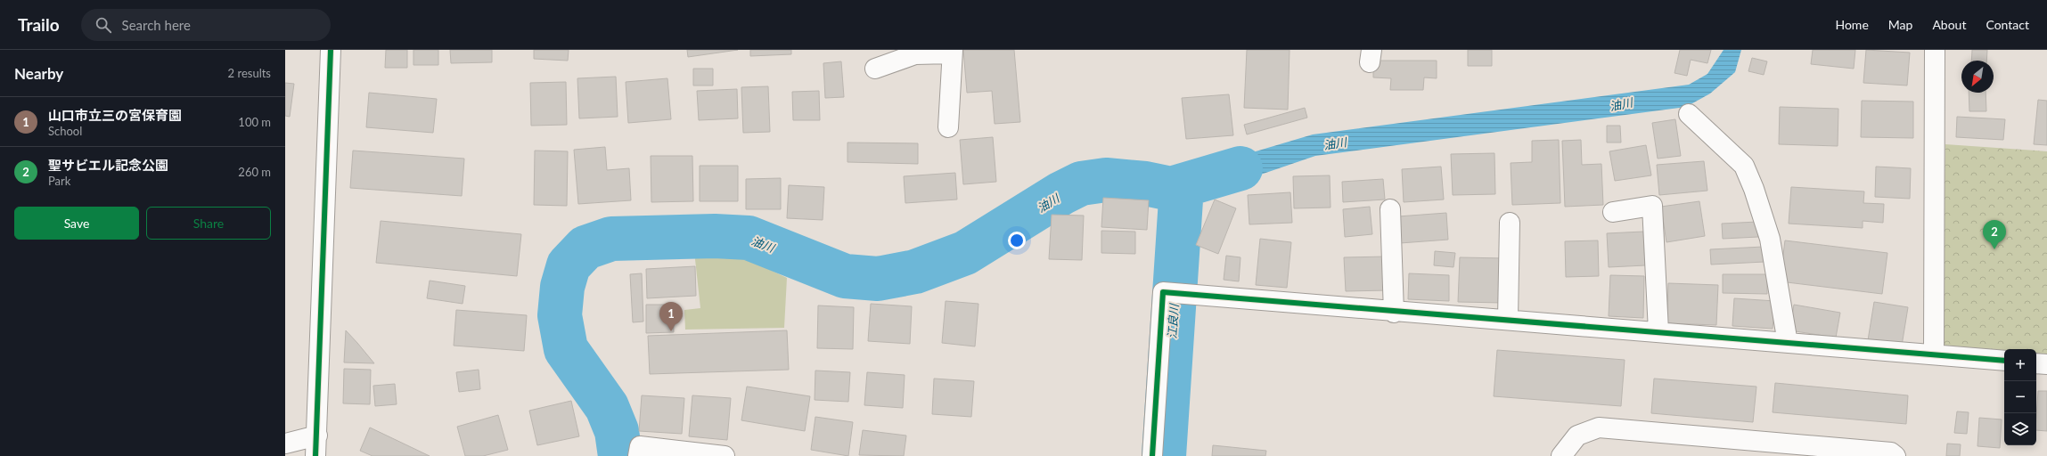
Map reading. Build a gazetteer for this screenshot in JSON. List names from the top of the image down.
{
  "water": ["油川", "江良川"],
  "north": "bottom left",
  "page": {
    "header": "Trailo",
    "search": "Search here",
    "nav": [
      "Home",
      "Map",
      "About",
      "Contact"
    ],
    "heading": ["Nearby", "2 results"],
    "list": [
      {
        "mark": "1",
        "name": "山口市立三の宮保育園",
        "note": "School",
        "value": "100 m"
      },
      {
        "mark": "2",
        "name": "聖サビエル記念公園",
        "note": "Park",
        "value": "260 m"
      }
    ],
    "buttons": ["Save", "Share"],
    "pins": ["2", "1"],
    "map_buttons": ["+", "−"]
  }
}
